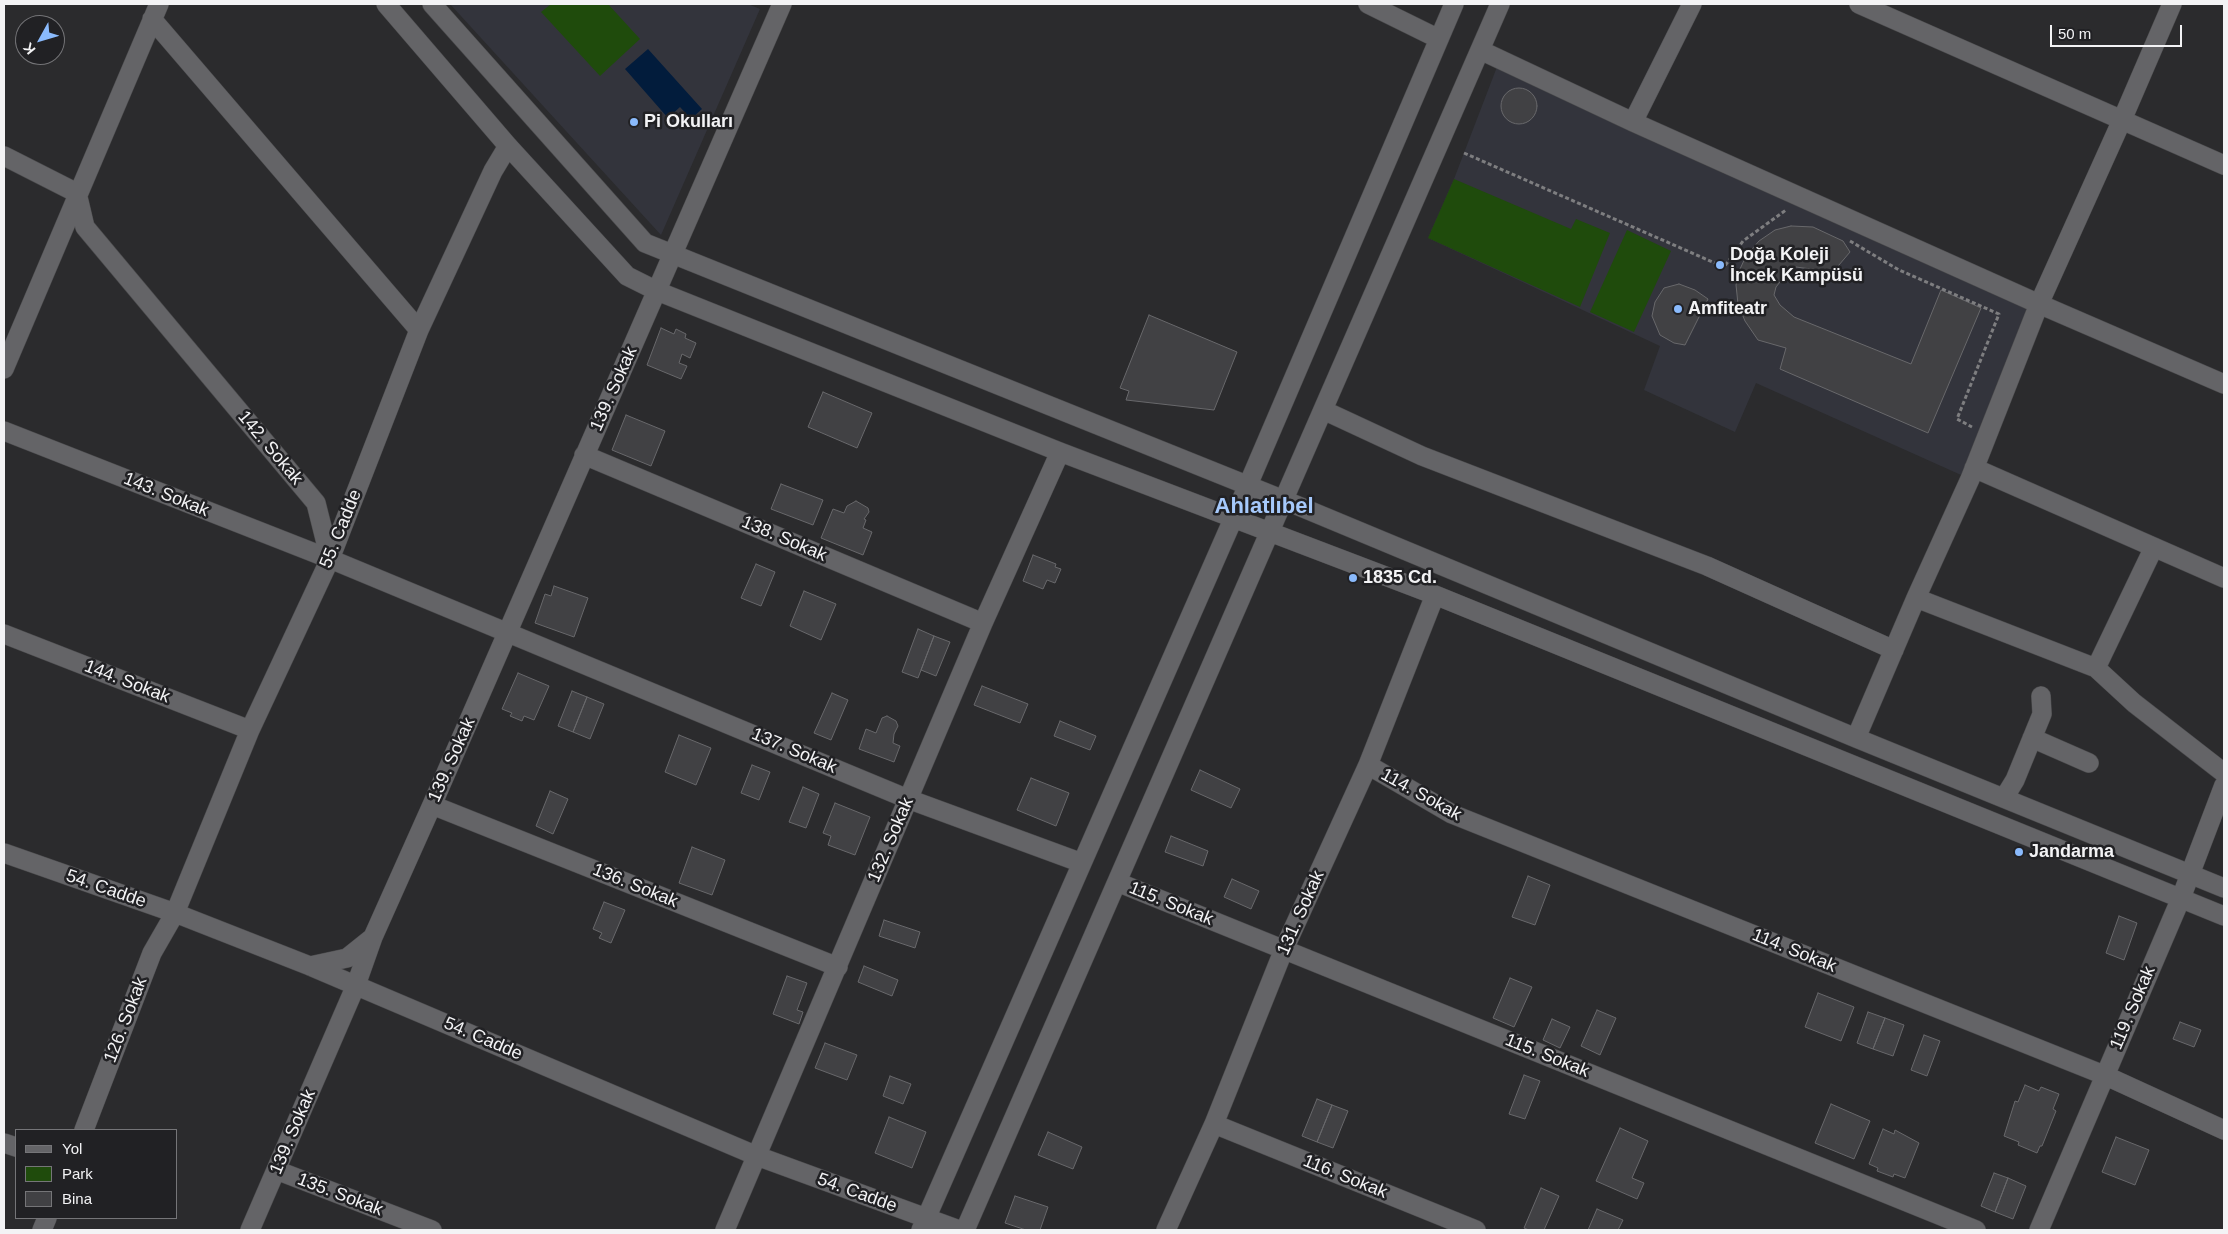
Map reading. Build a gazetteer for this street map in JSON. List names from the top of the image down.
{
  "streets": {
    "street": [
      "139. Sokak",
      "142. Sokak",
      "143. Sokak",
      "55. Cadde",
      "138. Sokak",
      "144. Sokak",
      "137. Sokak",
      "114. Sokak",
      "132. Sokak",
      "136. Sokak",
      "54. Cadde",
      "115. Sokak",
      "131. Sokak",
      "119. Sokak",
      "126. Sokak",
      "116. Sokak",
      "135. Sokak"
    ]
  },
  "crossings": [
    ["139. Sokak", "138. Sokak"],
    ["139. Sokak", "137. Sokak"],
    ["139. Sokak", "136. Sokak"],
    ["139. Sokak", "54. Cadde"],
    ["139. Sokak", "135. Sokak"],
    ["142. Sokak", "143. Sokak"],
    ["142. Sokak", "55. Cadde"],
    ["143. Sokak", "55. Cadde"],
    ["55. Cadde", "144. Sokak"],
    ["55. Cadde", "54. Cadde"],
    ["55. Cadde", "126. Sokak"],
    ["138. Sokak", "132. Sokak"],
    ["137. Sokak", "132. Sokak"],
    ["114. Sokak", "131. Sokak"],
    ["114. Sokak", "119. Sokak"],
    ["132. Sokak", "136. Sokak"],
    ["132. Sokak", "54. Cadde"],
    ["54. Cadde", "126. Sokak"],
    ["115. Sokak", "131. Sokak"],
    ["131. Sokak", "116. Sokak"]
  ],
  "districts": ["Ahlatlıbel"],
  "places": [
    "Pi Okulları",
    "Doğa Koleji İncek Kampüsü",
    "Amfiteatr",
    "1835 Cd.",
    "Jandarma"
  ],
  "legend": ["Yol", "Park", "Bina"],
  "scale_bar": "50 m",
  "north": "bottom left"
}
